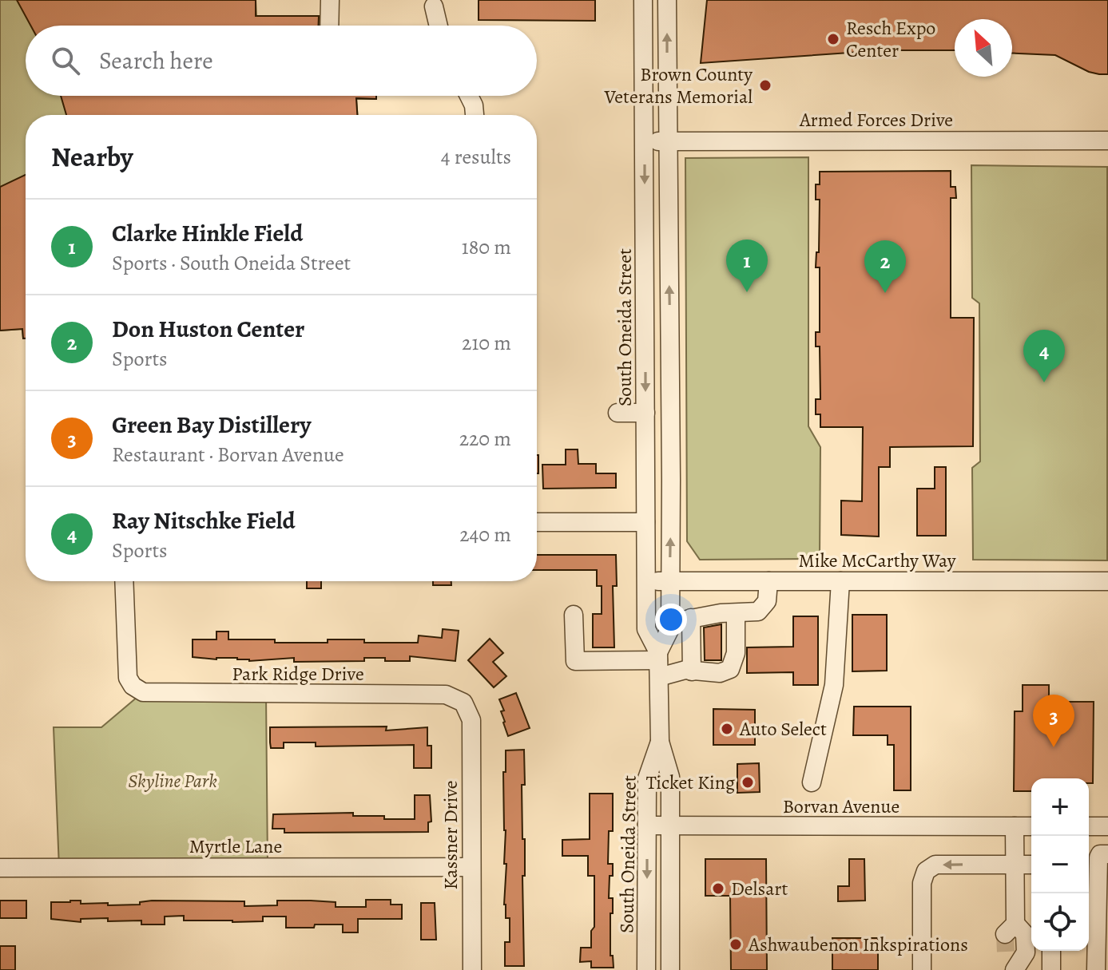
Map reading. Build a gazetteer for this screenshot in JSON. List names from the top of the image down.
{
  "streets": {
    "street": [
      "Armed Forces Drive",
      "South Oneida Street",
      "Mike McCarthy Way",
      "Park Ridge Drive",
      "Borvan Avenue",
      "Kassner Drive",
      "Myrtle Lane"
    ]
  },
  "crossings": [
    ["Armed Forces Drive", "South Oneida Street"],
    ["South Oneida Street", "Mike McCarthy Way"],
    ["South Oneida Street", "Borvan Avenue"],
    ["Park Ridge Drive", "Kassner Drive"],
    ["Kassner Drive", "Myrtle Lane"]
  ],
  "parks": ["Skyline Park"],
  "places": [
    "Resch Expo Center",
    "Brown County Veterans Memorial",
    "Auto Select",
    "Ticket King",
    "Delsart",
    "Ashwaubenon Inkspirations"
  ],
  "north": "top left",
  "page": {
    "search": "Search here",
    "heading": ["Nearby", "4 results"],
    "list": [
      {
        "mark": "1",
        "name": "Clarke Hinkle Field",
        "note": "Sports · South Oneida Street",
        "value": "180 m"
      },
      {
        "mark": "2",
        "name": "Don Huston Center",
        "note": "Sports",
        "value": "210 m"
      },
      {
        "mark": "3",
        "name": "Green Bay Distillery",
        "note": "Restaurant · Borvan Avenue",
        "value": "220 m"
      },
      {
        "mark": "4",
        "name": "Ray Nitschke Field",
        "note": "Sports",
        "value": "240 m"
      }
    ],
    "pins": [
      "1",
      "2",
      "4",
      "3"
    ],
    "map_buttons": ["+", "−"]
  }
}
